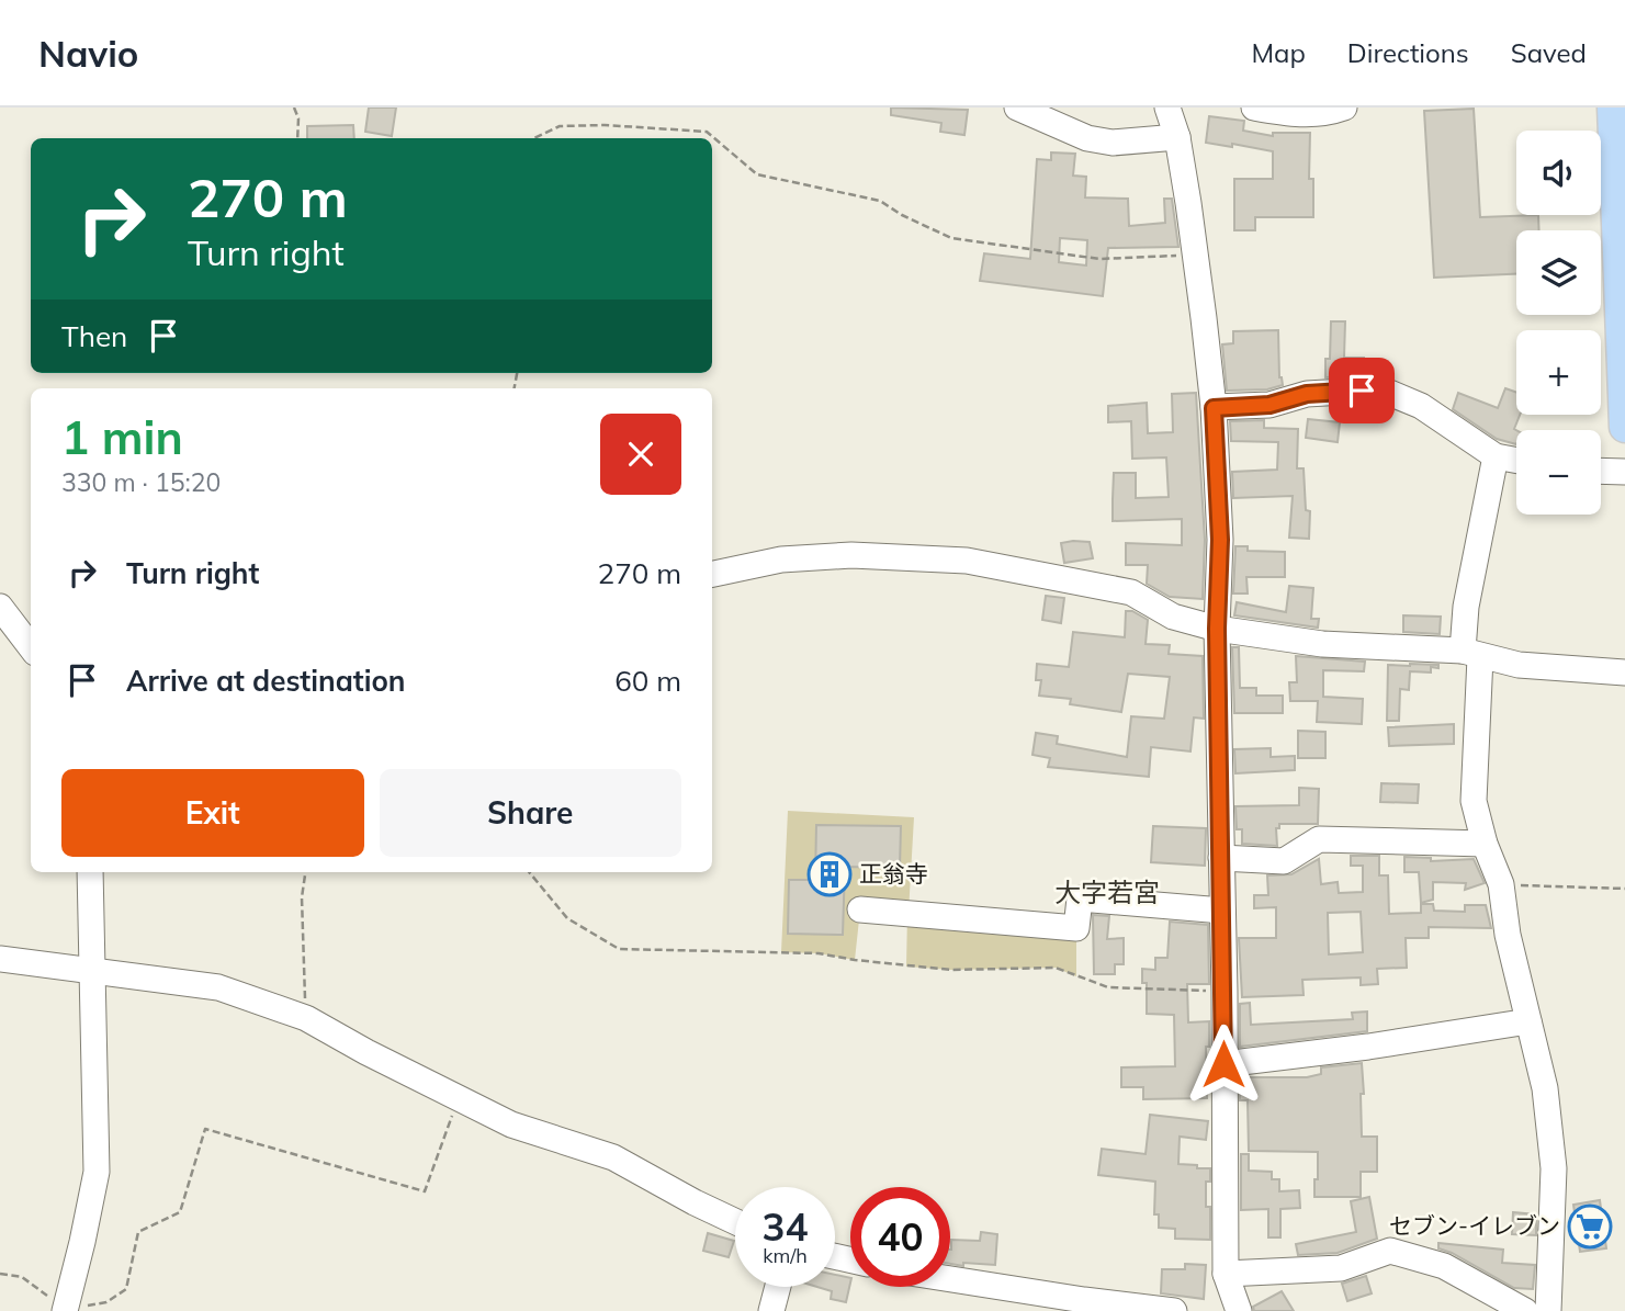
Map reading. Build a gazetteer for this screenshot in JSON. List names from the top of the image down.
{
  "districts": ["大字若宮"],
  "places": {
    "building": ["正翁寺"],
    "supermarket": ["セブン-イレブン"]
  },
  "page": {
    "header": "Navio",
    "nav": ["Map", "Directions", "Saved"],
    "map_buttons": ["+", "−"],
    "turn": ["270 m", "Turn right"],
    "then": "Then",
    "heading": ["1 min", "330 m · 15:20"],
    "list": [
      {
        "name": "Turn right",
        "value": "270 m"
      },
      {
        "name": "Arrive at destination",
        "value": "60 m"
      }
    ],
    "buttons": ["Exit", "Share"],
    "speed": "34 km/h",
    "limit": "40"
  }
}
